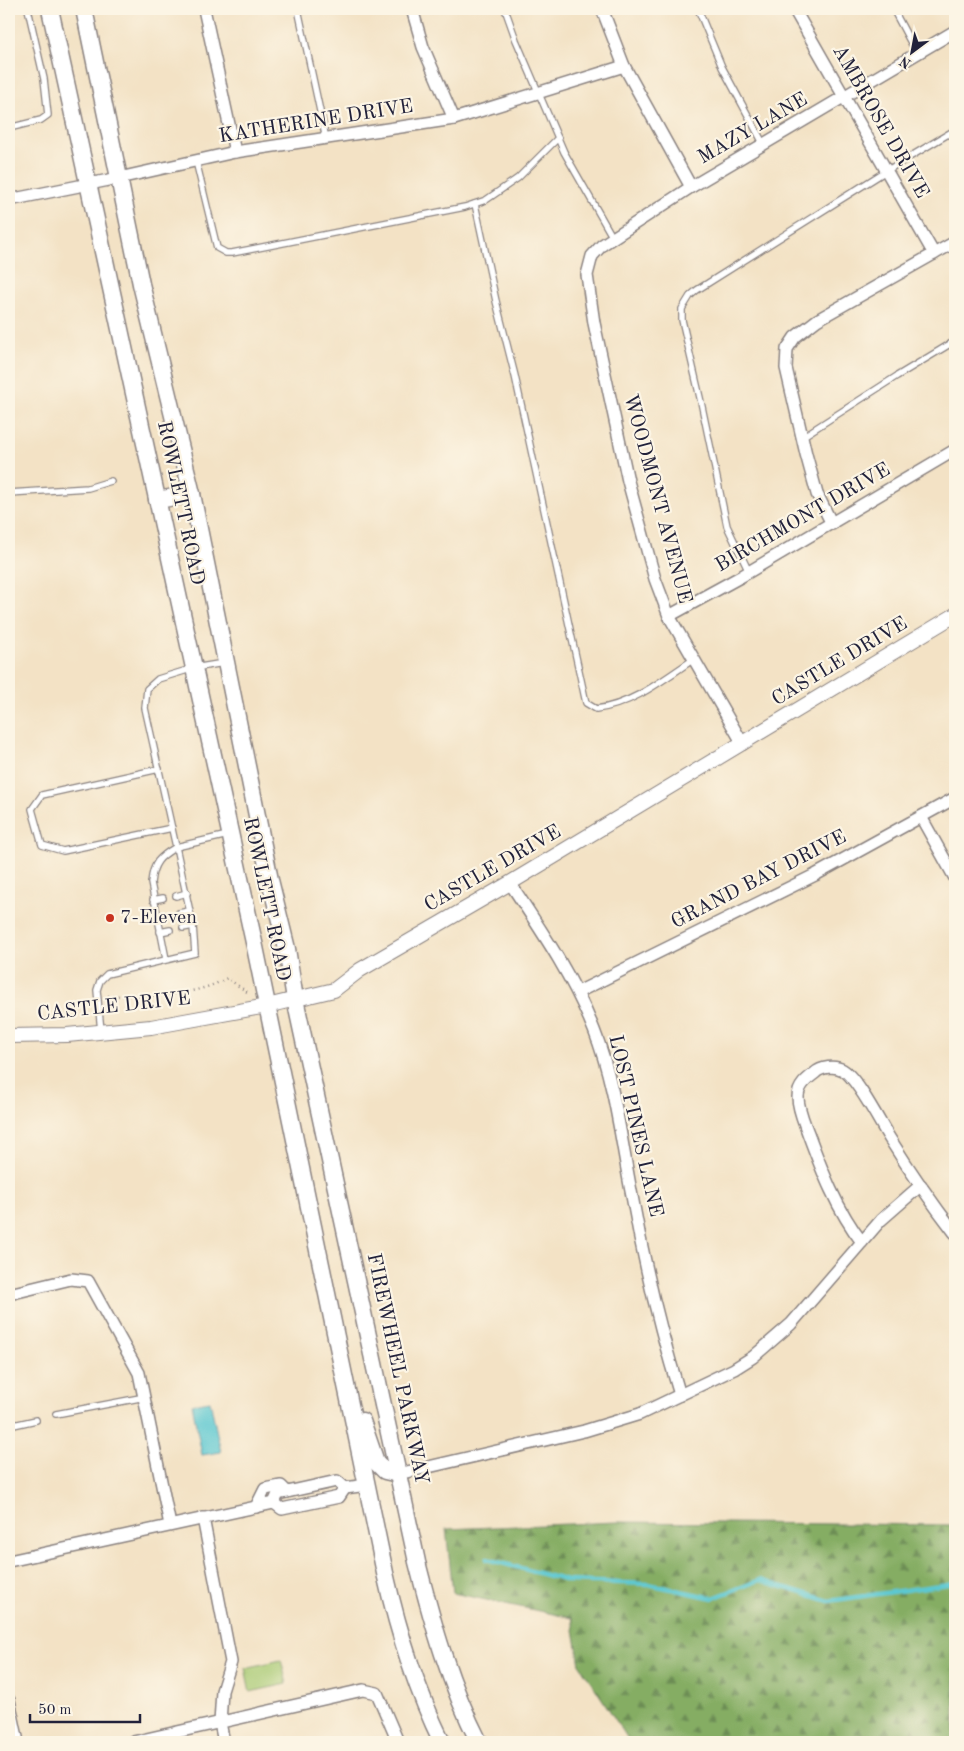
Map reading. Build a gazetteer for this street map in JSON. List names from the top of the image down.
{
  "streets": {
    "main road": ["ROWLETT ROAD", "FIREWHEEL PARKWAY"],
    "street": [
      "KATHERINE DRIVE",
      "AMBROSE DRIVE",
      "MAZY LANE",
      "WOODMONT AVENUE",
      "BIRCHMONT DRIVE",
      "CASTLE DRIVE",
      "GRAND BAY DRIVE",
      "LOST PINES LANE"
    ]
  },
  "crossings": [
    ["KATHERINE DRIVE", "ROWLETT ROAD"],
    ["AMBROSE DRIVE", "MAZY LANE"],
    ["MAZY LANE", "WOODMONT AVENUE"],
    ["WOODMONT AVENUE", "BIRCHMONT DRIVE"],
    ["WOODMONT AVENUE", "CASTLE DRIVE"],
    ["ROWLETT ROAD", "CASTLE DRIVE"],
    ["ROWLETT ROAD", "FIREWHEEL PARKWAY"],
    ["CASTLE DRIVE", "LOST PINES LANE"],
    ["CASTLE DRIVE", "FIREWHEEL PARKWAY"],
    ["GRAND BAY DRIVE", "LOST PINES LANE"]
  ],
  "places": ["7-Eleven"],
  "scale_bar": "50 m",
  "north": "bottom left"
}
